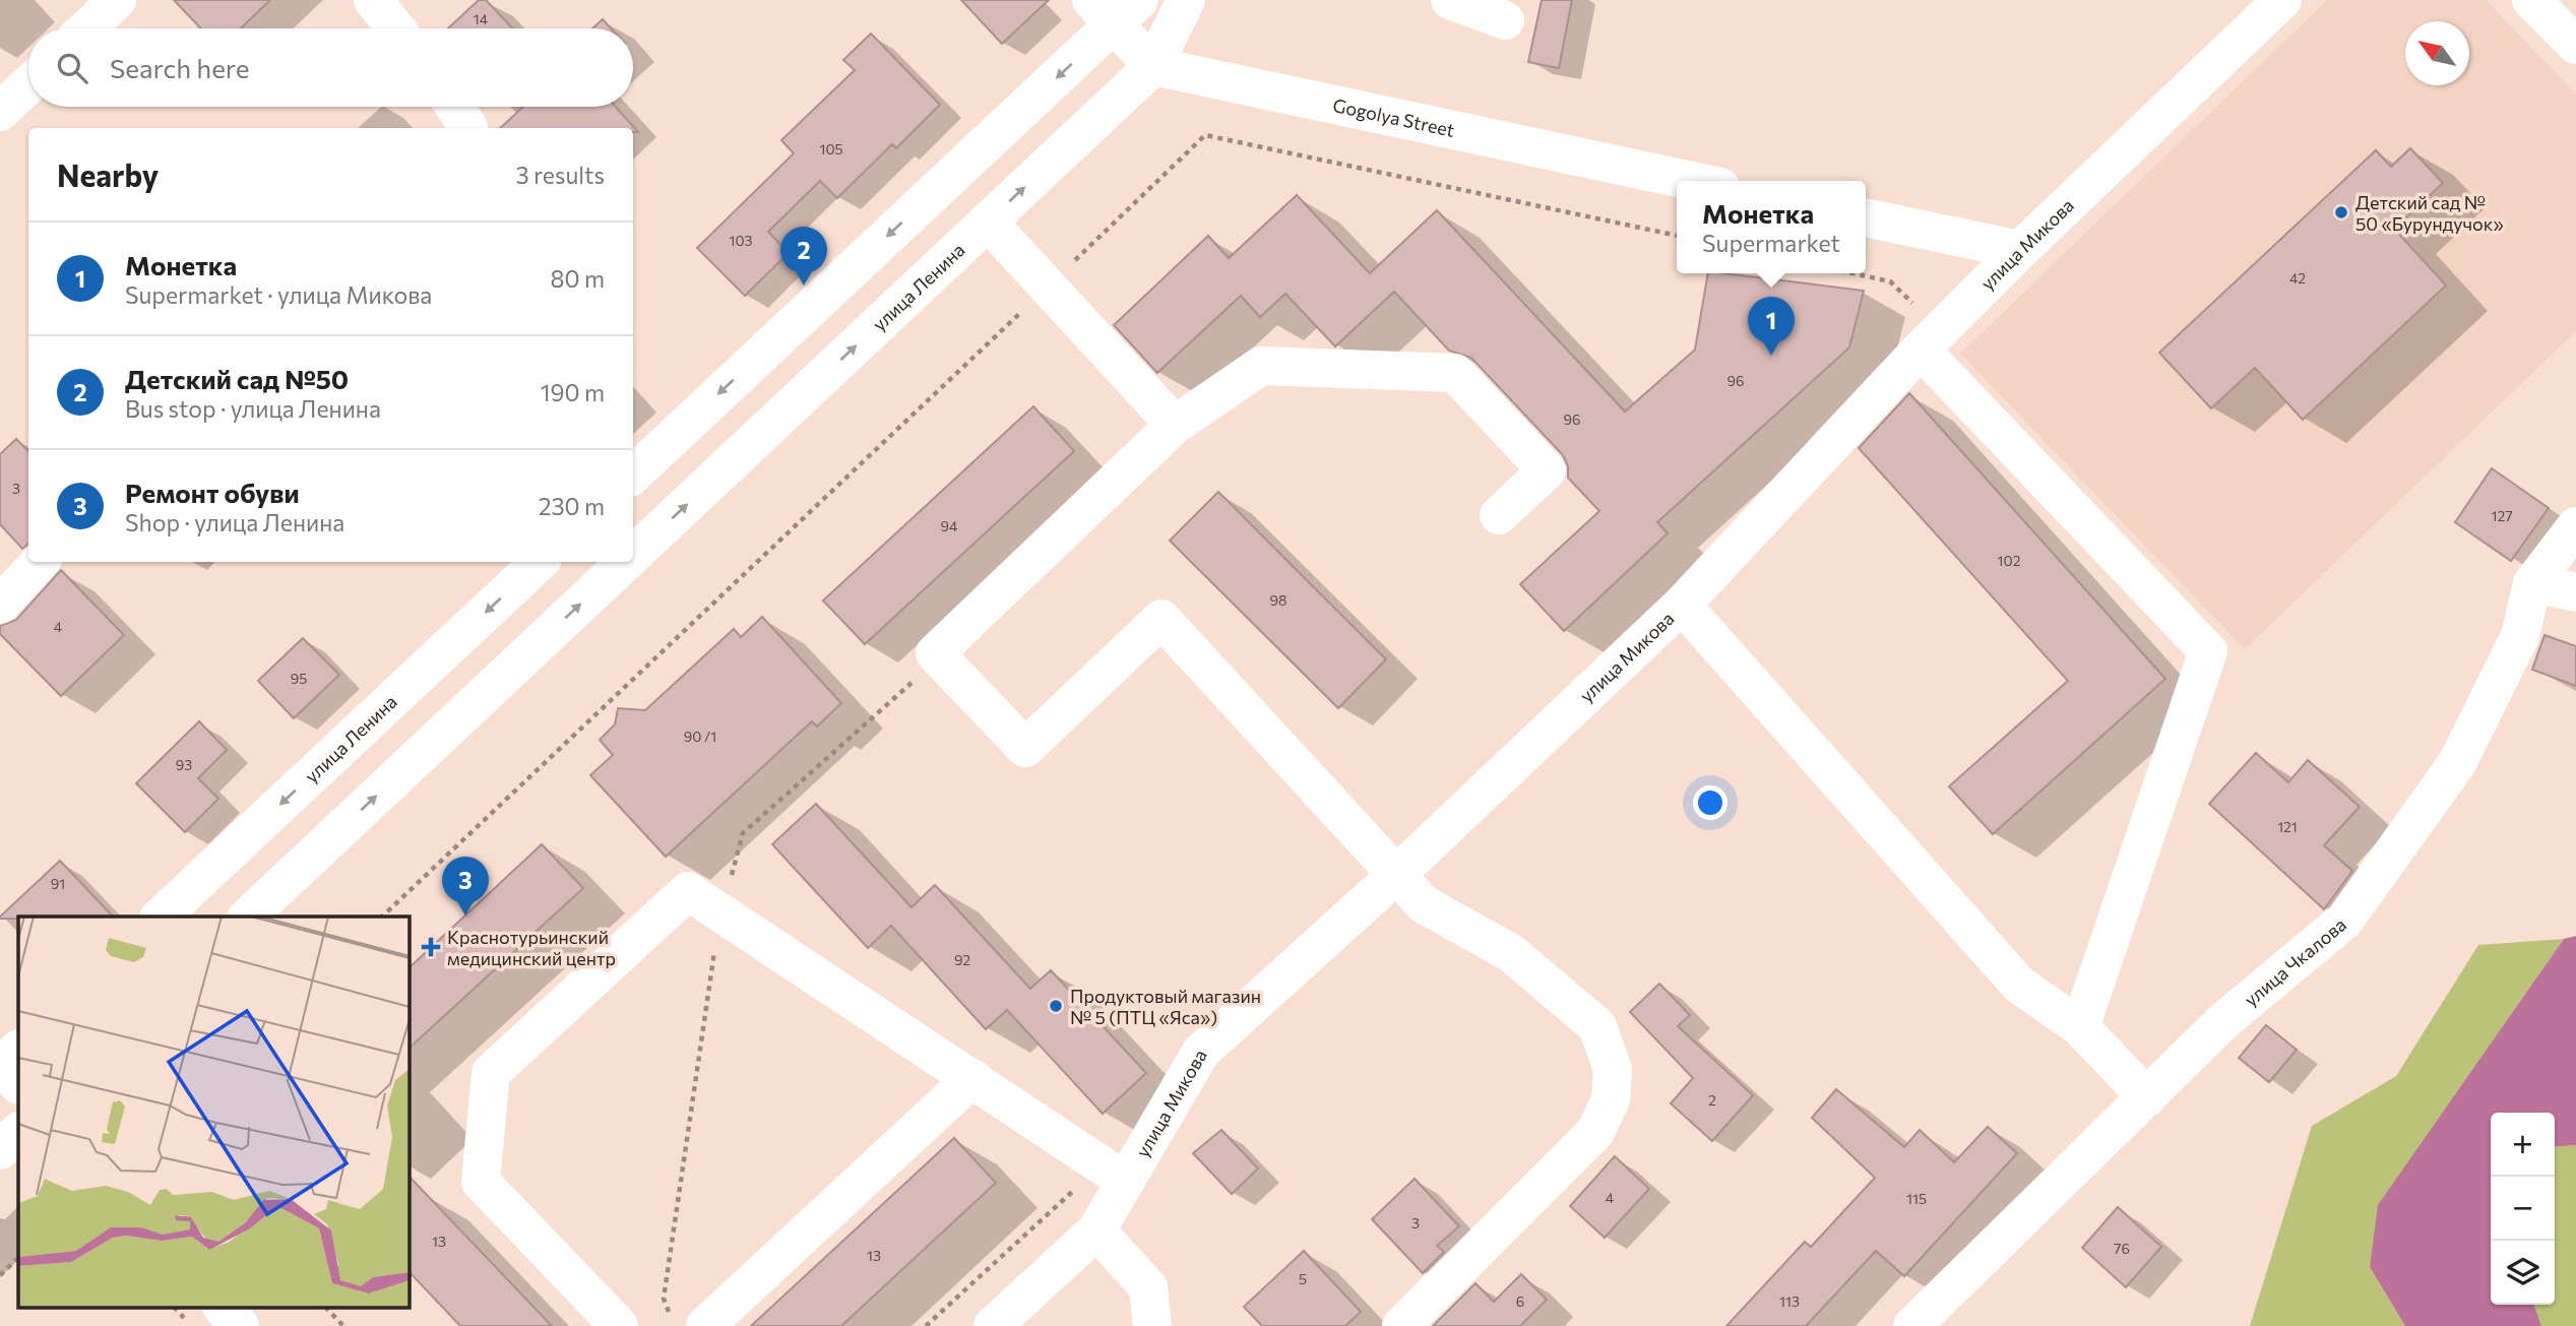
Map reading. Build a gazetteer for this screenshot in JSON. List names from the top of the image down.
{
  "streets": {
    "street": [
      "Gogolya Street",
      "улица Микова",
      "улица Ленина",
      "улица Чкалова"
    ]
  },
  "crossings": [
    ["Gogolya Street", "улица Ленина"]
  ],
  "places": {
    "other": ["Детский сад № 50 «Бурундучок»", "Продуктовый магазин № 5 (ПТЦ «Яса»)"],
    "health": ["Краснотурьинский медицинский центр"]
  },
  "house_numbers": [
    "14",
    "105",
    "103",
    "42",
    "96",
    "96",
    "3",
    "127",
    "94",
    "102",
    "98",
    "4",
    "95",
    "90 /1",
    "93",
    "121",
    "91",
    "92",
    "2",
    "4",
    "115",
    "3",
    "13",
    "76",
    "13",
    "5",
    "6",
    "113"
  ],
  "north": "top left",
  "page": {
    "search": "Search here",
    "heading": ["Nearby", "3 results"],
    "popup": ["Монетка", "Supermarket"],
    "list": [
      {
        "mark": "1",
        "name": "Монетка",
        "note": "Supermarket · улица Микова",
        "value": "80 m"
      },
      {
        "mark": "2",
        "name": "Детский сад №50",
        "note": "Bus stop · улица Ленина",
        "value": "190 m"
      },
      {
        "mark": "3",
        "name": "Ремонт обуви",
        "note": "Shop · улица Ленина",
        "value": "230 m"
      }
    ],
    "pins": ["2", "1", "3"],
    "map_buttons": ["+", "−"]
  }
}
